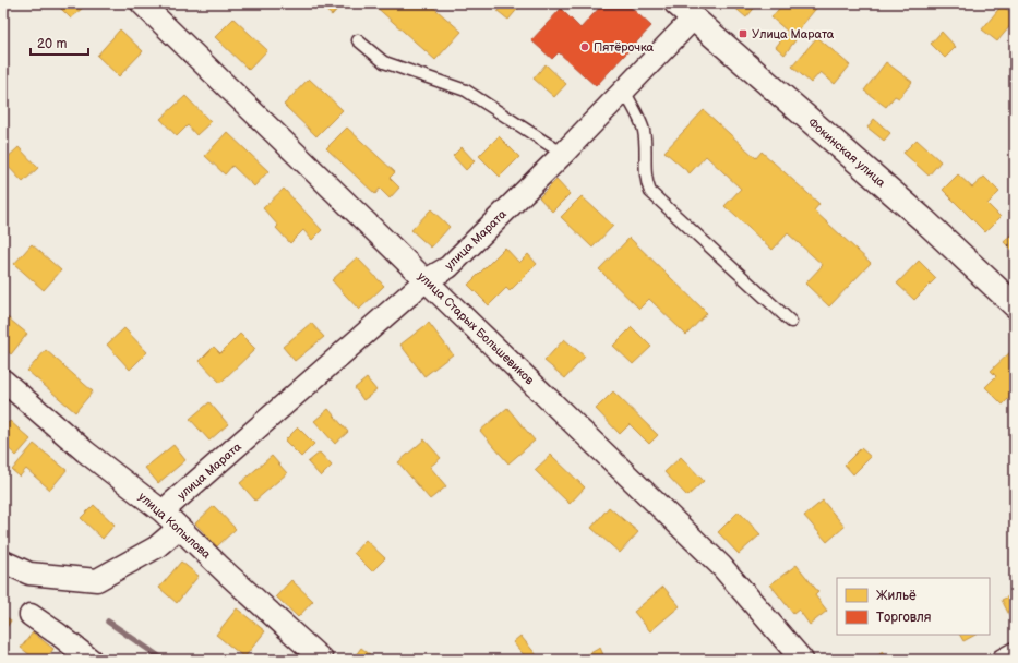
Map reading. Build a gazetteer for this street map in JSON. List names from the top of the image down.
{
  "streets": {
    "main road": ["Фокинская улица"],
    "street": ["улица Марата", "улица Старых Большевиков", "улица Копылова"]
  },
  "crossings": [
    ["Фокинская улица", "улица Марата"],
    ["улица Марата", "улица Старых Большевиков"],
    ["улица Марата", "улица Копылова"]
  ],
  "places": {
    "transit": ["Улица Марата"],
    "other": ["Пятёрочка"]
  },
  "legend": ["Жильё", "Торговля"],
  "scale_bar": "20 m"
}
